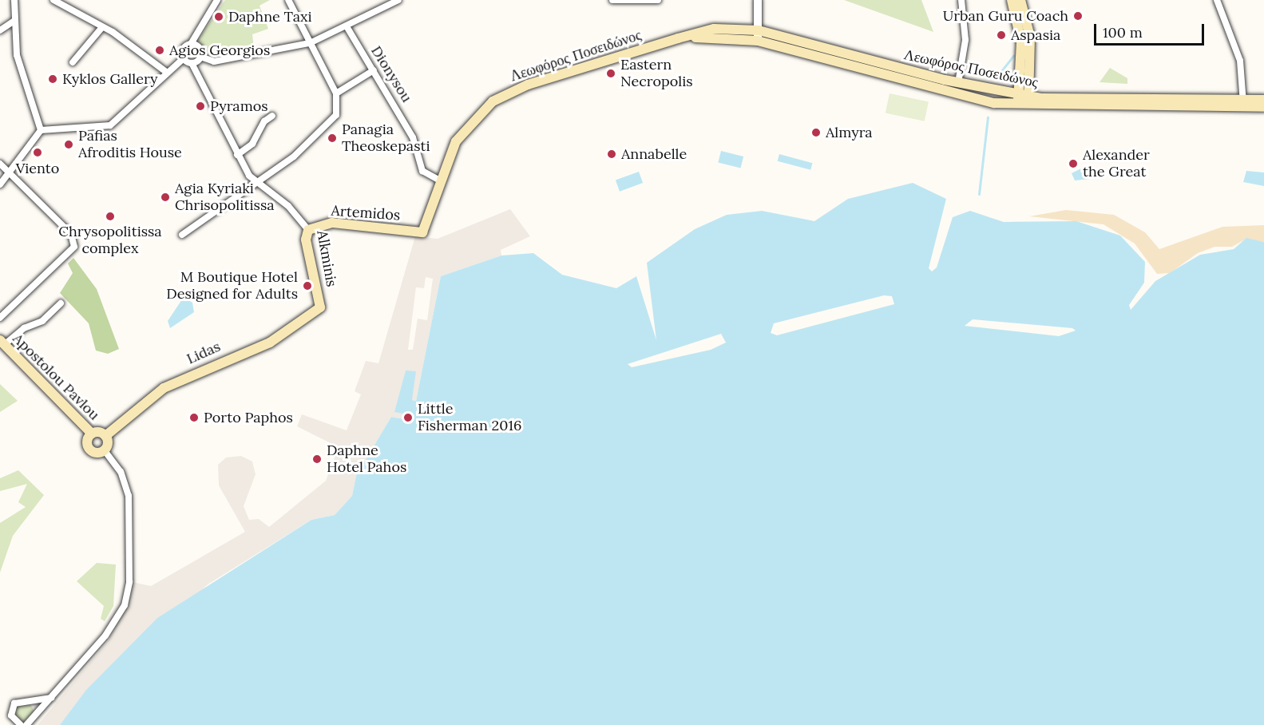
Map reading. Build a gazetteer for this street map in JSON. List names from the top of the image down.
{
  "streets": {
    "main road": [
      "Λεωφόρος Ποσειδώνος",
      "Artemidos",
      "Alkminis",
      "Lidas",
      "Apostolou Pavlou"
    ],
    "street": ["Dionysou"]
  },
  "crossings": [
    ["Λεωφόρος Ποσειδώνος", "Dionysou"],
    ["Λεωφόρος Ποσειδώνος", "Artemidos"],
    ["Artemidos", "Alkminis"],
    ["Alkminis", "Lidas"]
  ],
  "places": [
    "Urban Guru Coach",
    "Daphne Taxi",
    "Aspasia",
    "Agios Georgios",
    "Eastern Necropolis",
    "Kyklos Gallery",
    "Pyramos",
    "Almyra",
    "Panagia Theoskepasti",
    "Pafias Afroditis House",
    "Viento",
    "Annabelle",
    "Alexander the Great",
    "Agia Kyriaki Chrisopolitissa",
    "Chrysopolitissa complex",
    "M Boutique Hotel Designed for Adults",
    "Porto Paphos",
    "Little Fisherman 2016",
    "Daphne Hotel Pahos"
  ],
  "scale_bar": "100 m"
}
